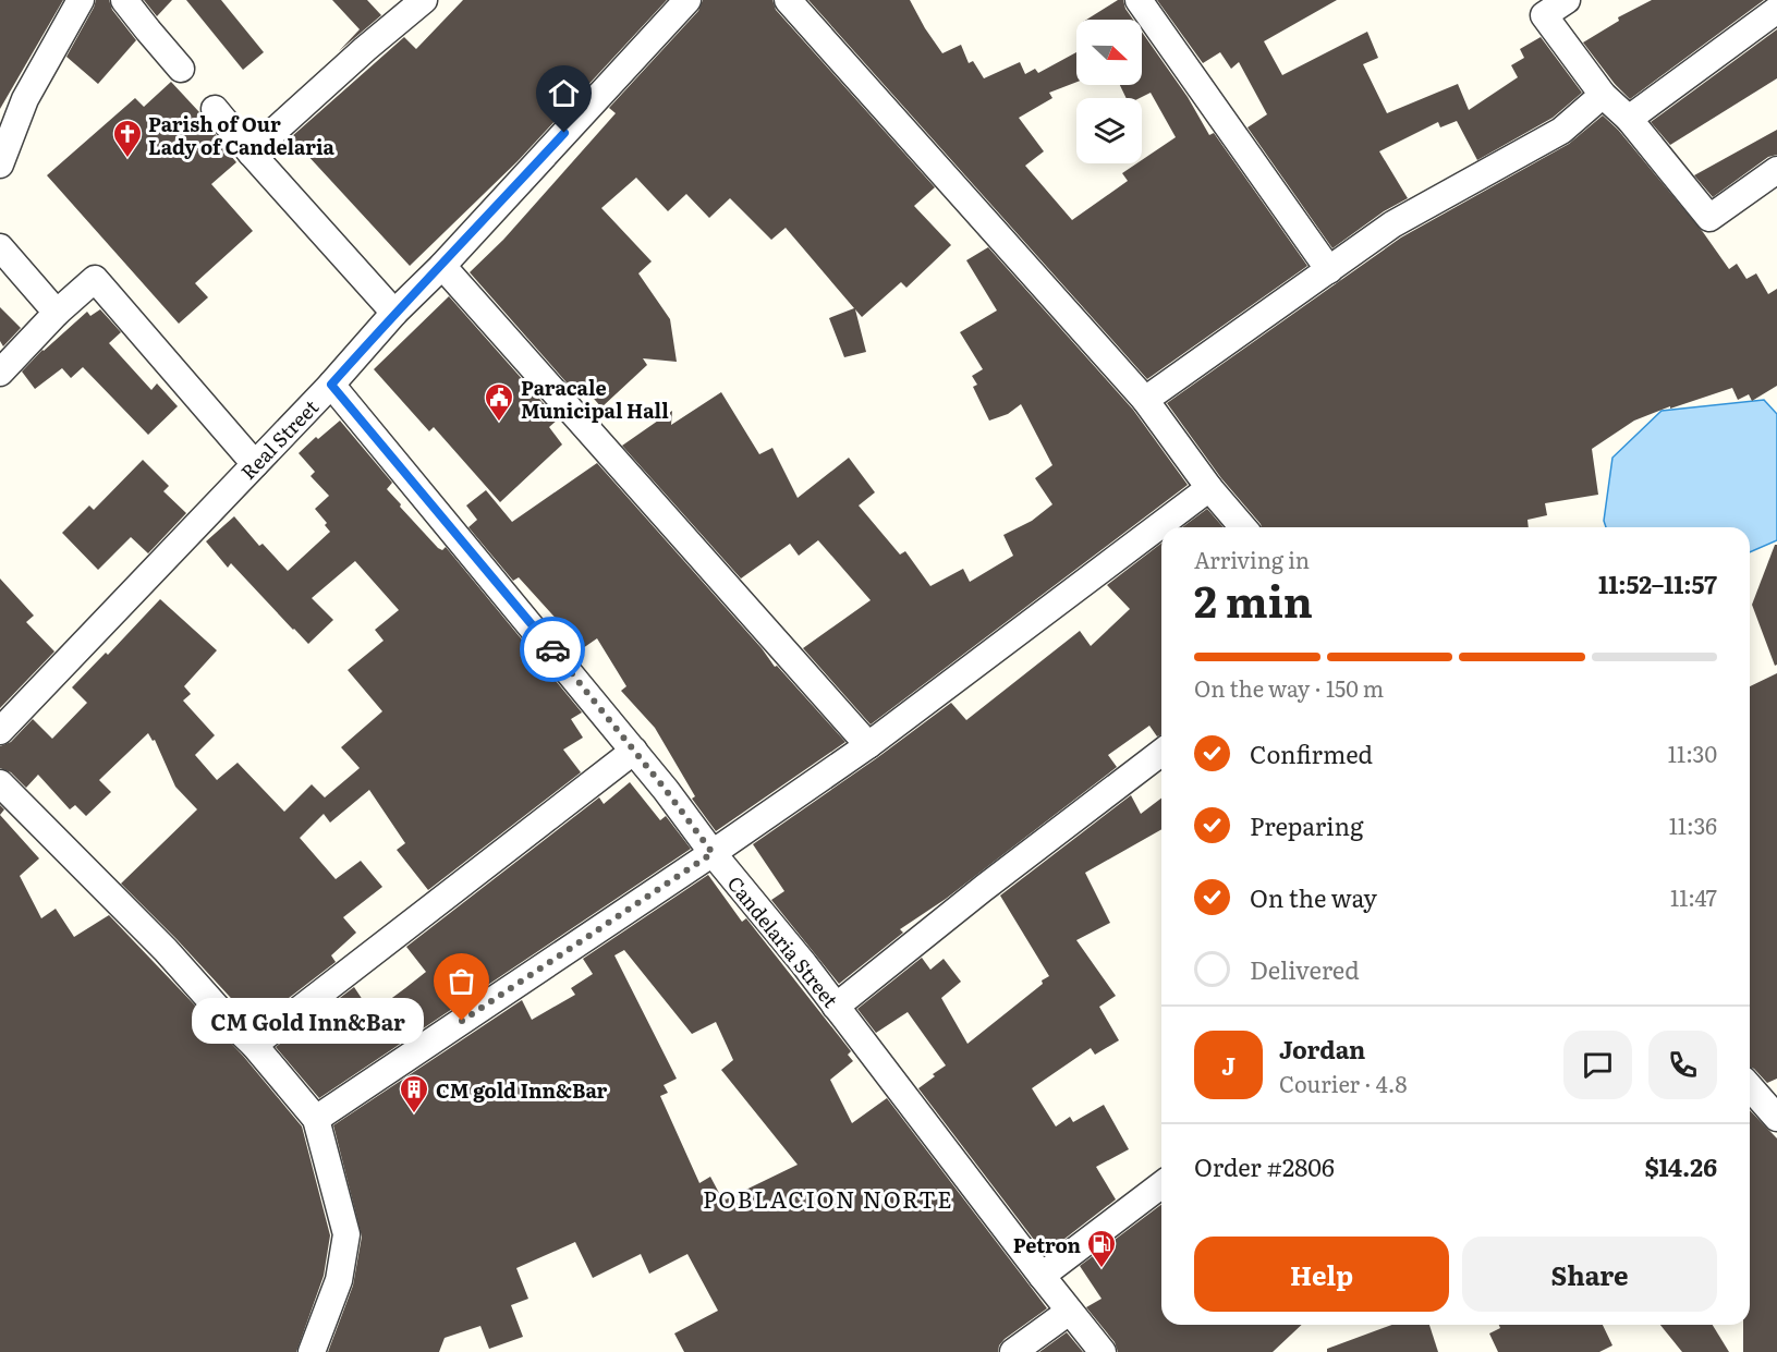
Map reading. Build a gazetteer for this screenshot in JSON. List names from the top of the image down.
{
  "streets": {
    "street": ["Real Street", "Candelaria Street"]
  },
  "crossings": [
    ["Real Street", "Candelaria Street"]
  ],
  "districts": ["POBLACION NORTE"],
  "places": {
    "church": ["Parish of Our Lady of Candelaria"],
    "public building": ["Paracale Municipal Hall"],
    "other": ["CM Gold Inn&Bar"],
    "building": ["CM gold Inn&Bar"],
    "fuel station": ["Petron"]
  },
  "north": "right",
  "page": {
    "heading": ["2 min", "Arriving in", "11:52–11:57"],
    "panel": [
      "Jordan",
      "Courier · 4.8",
      "Order #2806",
      "$14.26"
    ],
    "bar": "On the way · 150 m",
    "list": [
      ["Confirmed", "11:30"],
      ["Preparing", "11:36"],
      ["On the way", "11:47"],
      "Delivered"
    ],
    "bubble": "CM Gold Inn&Bar",
    "round": "J",
    "buttons": ["Help", "Share"]
  }
}
